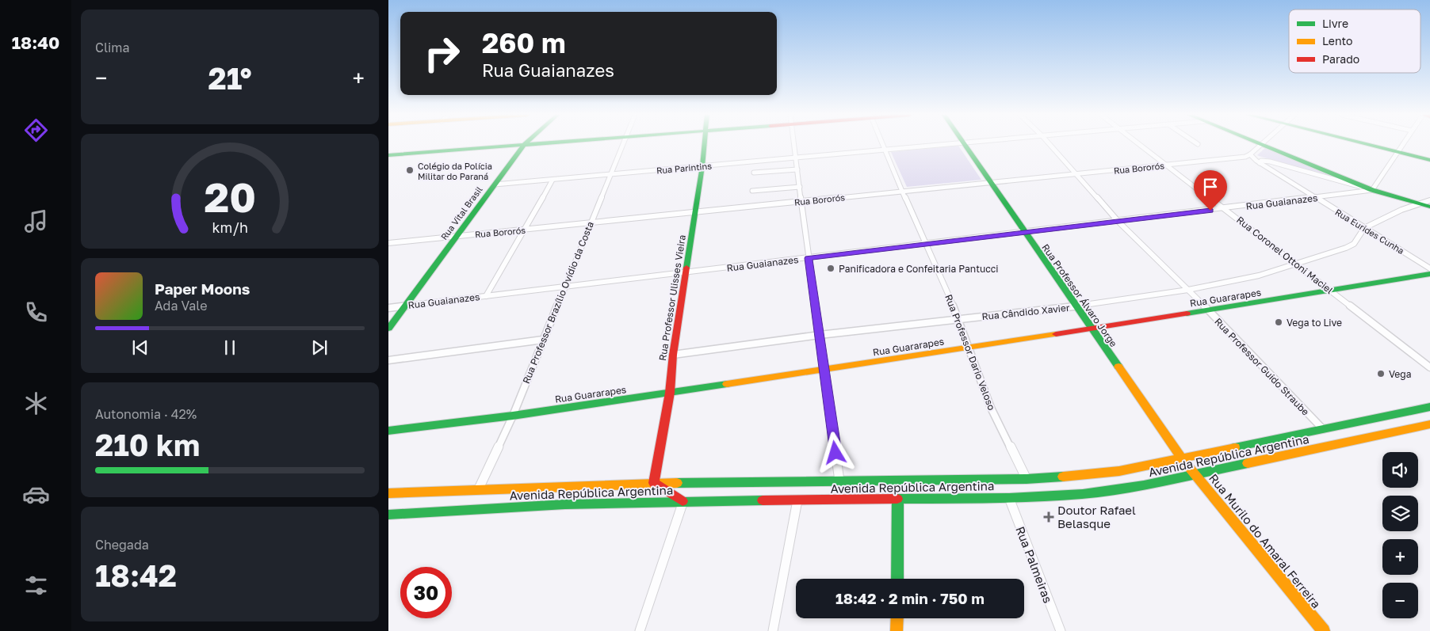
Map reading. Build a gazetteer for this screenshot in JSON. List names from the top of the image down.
{
  "streets": {
    "street": [
      "Rua Parintins",
      "Rua Bororós",
      "Rua Guaianazes",
      "Rua Vital Brasil",
      "Rua Eurides Cunha",
      "Rua Coronel Ottoni Maciel",
      "Rua Professor Álvaro Jorge",
      "Rua Professor Ulisses Vieira",
      "Rua Guararapes",
      "Rua Professor Brazílio Ovídio da Costa",
      "Rua Cândido Xavier",
      "Rua Professor Dario Veloso",
      "Rua Professor Guido Straube",
      "Avenida República Argentina",
      "Rua Murilo do Amaral Ferreira",
      "Rua Palmeiras"
    ]
  },
  "crossings": [
    ["Rua Parintins", "Rua Vital Brasil"],
    ["Rua Parintins", "Rua Professor Ulisses Vieira"],
    ["Rua Parintins", "Rua Professor Brazílio Ovídio da Costa"],
    ["Rua Parintins", "Rua Professor Dario Veloso"],
    ["Rua Bororós", "Rua Vital Brasil"],
    ["Rua Bororós", "Rua Eurides Cunha"],
    ["Rua Bororós", "Rua Coronel Ottoni Maciel"],
    ["Rua Bororós", "Rua Professor Álvaro Jorge"],
    ["Rua Bororós", "Rua Professor Ulisses Vieira"],
    ["Rua Bororós", "Rua Professor Brazílio Ovídio da Costa"],
    ["Rua Bororós", "Rua Professor Dario Veloso"],
    ["Rua Bororós", "Rua Professor Guido Straube"],
    ["Rua Guaianazes", "Rua Vital Brasil"],
    ["Rua Guaianazes", "Rua Eurides Cunha"],
    ["Rua Guaianazes", "Rua Coronel Ottoni Maciel"],
    ["Rua Guaianazes", "Rua Professor Álvaro Jorge"],
    ["Rua Guaianazes", "Rua Professor Ulisses Vieira"],
    ["Rua Guaianazes", "Rua Professor Brazílio Ovídio da Costa"],
    ["Rua Guaianazes", "Rua Professor Dario Veloso"],
    ["Rua Guaianazes", "Rua Professor Guido Straube"],
    ["Rua Eurides Cunha", "Rua Cândido Xavier"],
    ["Rua Coronel Ottoni Maciel", "Rua Guararapes"],
    ["Rua Coronel Ottoni Maciel", "Rua Cândido Xavier"],
    ["Rua Professor Álvaro Jorge", "Rua Guararapes"],
    ["Rua Professor Álvaro Jorge", "Rua Cândido Xavier"],
    ["Rua Professor Álvaro Jorge", "Avenida República Argentina"],
    ["Rua Professor Álvaro Jorge", "Rua Murilo do Amaral Ferreira"],
    ["Rua Professor Ulisses Vieira", "Rua Guararapes"],
    ["Rua Professor Ulisses Vieira", "Rua Cândido Xavier"],
    ["Rua Professor Ulisses Vieira", "Avenida República Argentina"],
    ["Rua Guararapes", "Rua Professor Brazílio Ovídio da Costa"],
    ["Rua Guararapes", "Rua Professor Dario Veloso"],
    ["Rua Guararapes", "Rua Professor Guido Straube"],
    ["Rua Professor Brazílio Ovídio da Costa", "Avenida República Argentina"],
    ["Rua Cândido Xavier", "Rua Professor Dario Veloso"],
    ["Rua Cândido Xavier", "Rua Professor Guido Straube"],
    ["Rua Professor Dario Veloso", "Avenida República Argentina"],
    ["Rua Professor Guido Straube", "Avenida República Argentina"],
    ["Avenida República Argentina", "Rua Murilo do Amaral Ferreira"],
    ["Avenida República Argentina", "Rua Palmeiras"]
  ],
  "places": {
    "other": [
      "Colégio da Polícia Militar do Paraná",
      "Panificadora e Confeitaria Pantucci",
      "Vega to Live",
      "Vega"
    ],
    "health": ["Doutor Rafael Belasque"]
  },
  "legend": ["Livre", "Lento", "Parado"],
  "page": {
    "tabs": "18:40",
    "tile": [
      "Clima",
      ["Autonomia · 42%", "210 km"],
      ["Chegada", "18:42"]
    ],
    "turn": ["260 m", "Rua Guaianazes"],
    "heat": ["−", "21°", "+"],
    "song": ["Paper Moons", "Ada Vale"],
    "map_buttons": ["+", "−"],
    "limit": "30",
    "trip": "18:42 · 2 min · 750 m",
    "gauge": ["20", "km/h"]
  }
}
